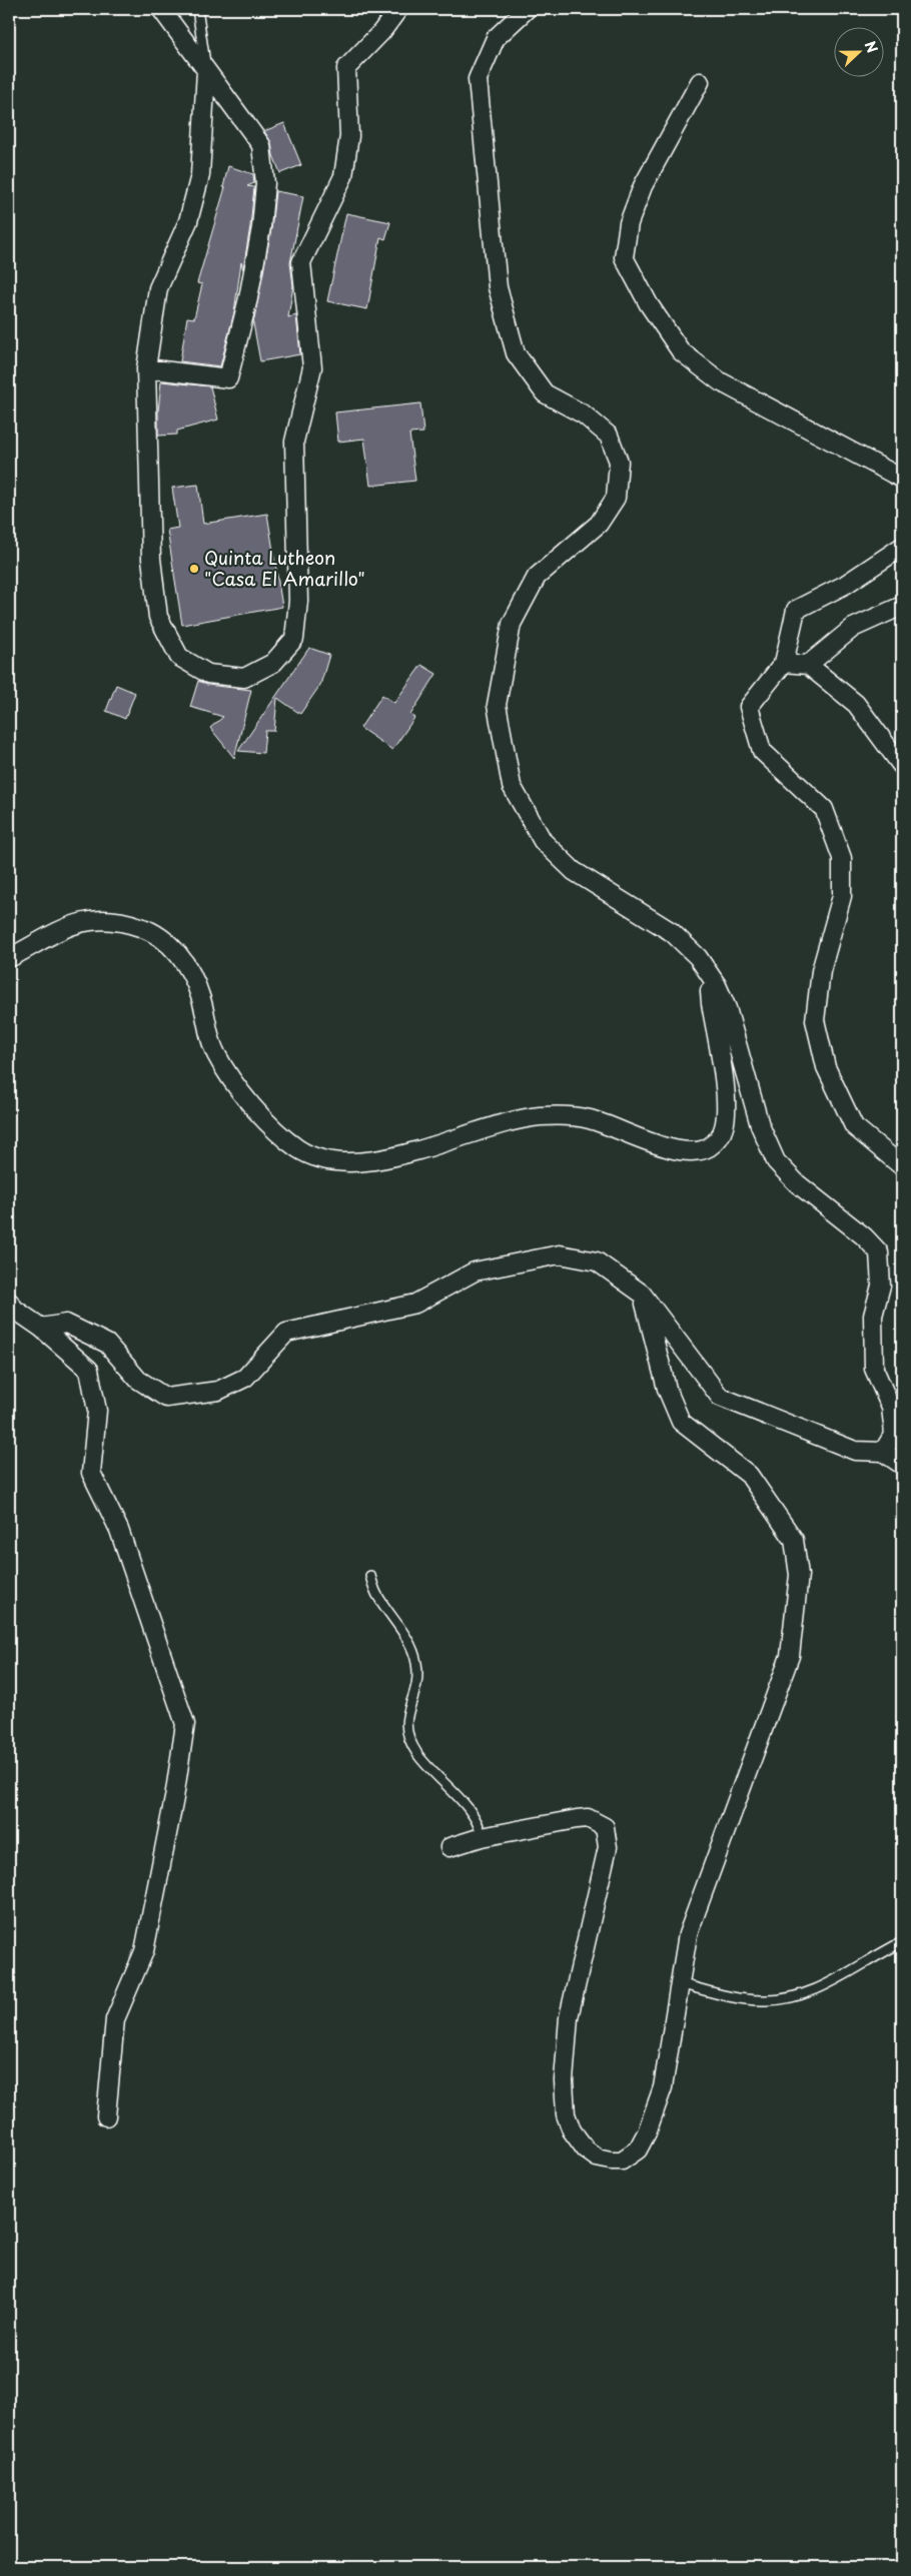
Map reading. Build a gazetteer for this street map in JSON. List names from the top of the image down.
{
  "places": ["Quinta Lutheon \"Casa El Amarillo\""],
  "north": "right"
}
